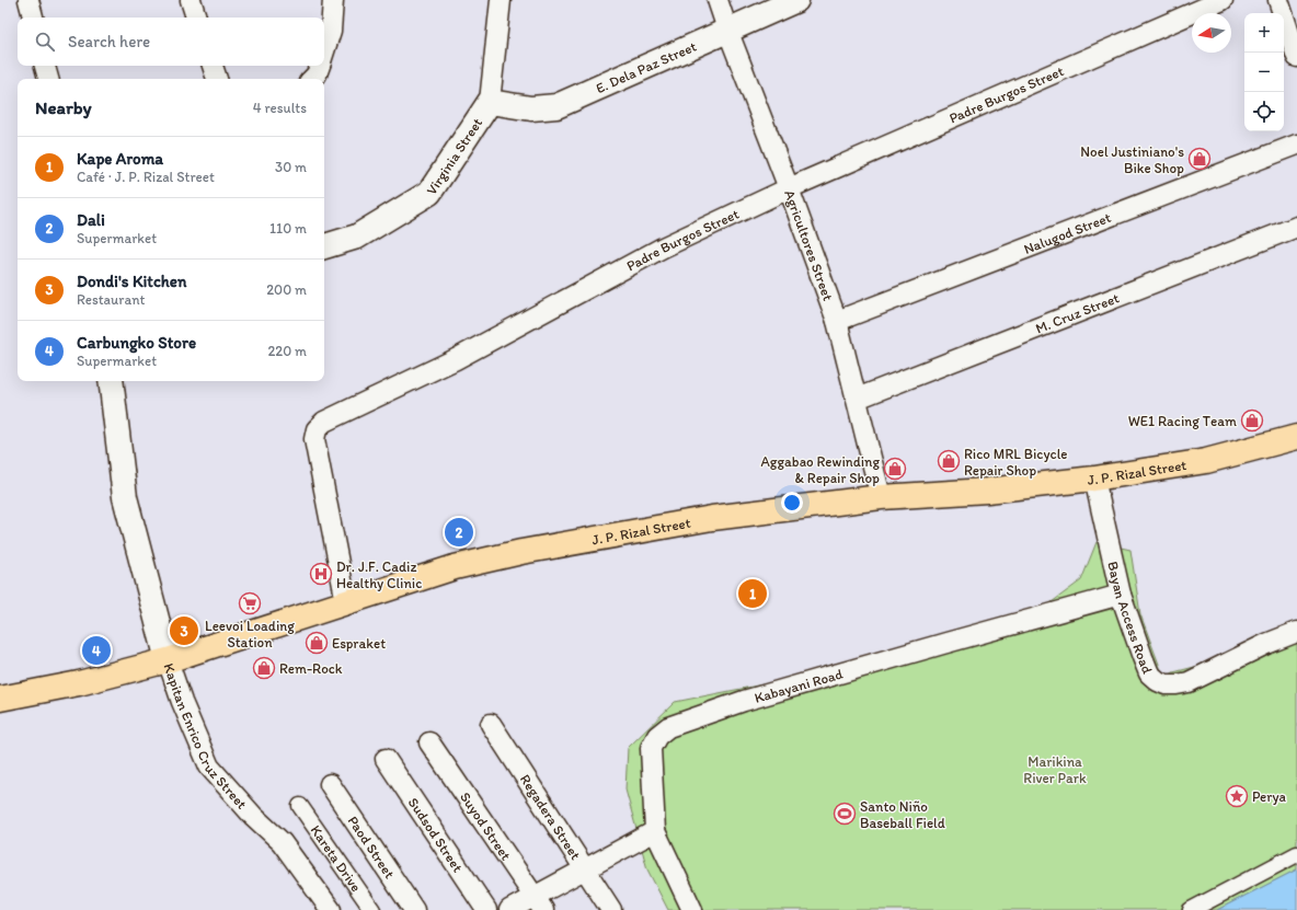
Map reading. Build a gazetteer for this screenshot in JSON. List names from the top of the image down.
{
  "streets": {
    "main road": ["J. P. Rizal Street"],
    "street": [
      "E. Dela Paz Street",
      "Padre Burgos Street",
      "Virginia Street",
      "Nalugod Street",
      "Agricultores Street",
      "M. Cruz Street",
      "Bayan Access Road",
      "Kabayani Road",
      "Kapitan Enrico Cruz Street",
      "Regadera Street",
      "Suyod Street",
      "Sudsod Street",
      "Paod Street",
      "Kareta Drive"
    ]
  },
  "crossings": [
    ["E. Dela Paz Street", "Virginia Street"],
    ["E. Dela Paz Street", "Agricultores Street"],
    ["Padre Burgos Street", "Agricultores Street"],
    ["Padre Burgos Street", "J. P. Rizal Street"],
    ["Nalugod Street", "Agricultores Street"],
    ["Agricultores Street", "M. Cruz Street"],
    ["Agricultores Street", "J. P. Rizal Street"],
    ["J. P. Rizal Street", "Bayan Access Road"],
    ["J. P. Rizal Street", "Kapitan Enrico Cruz Street"],
    ["Bayan Access Road", "Kabayani Road"]
  ],
  "parks": ["Marikina River Park"],
  "places": {
    "shop": [
      "Noel Justiniano's Bike Shop",
      "WE1 Racing Team",
      "Rico MRL Bicycle Repair Shop",
      "Aggabao Rewinding & Repair Shop",
      "Espraket",
      "Rem-Rock"
    ],
    "hospital": ["Dr. J.F. Cadiz Healthy Clinic"],
    "supermarket": ["Leevoi Loading Station"],
    "place": ["Perya"],
    "sports": ["Santo Niño Baseball Field"]
  },
  "north": "left",
  "page": {
    "map_buttons": ["+", "−"],
    "search": "Search here",
    "heading": ["Nearby", "4 results"],
    "list": [
      {
        "mark": "1",
        "name": "Kape Aroma",
        "note": "Café · J. P. Rizal Street",
        "value": "30 m"
      },
      {
        "mark": "2",
        "name": "Dali",
        "note": "Supermarket",
        "value": "110 m"
      },
      {
        "mark": "3",
        "name": "Dondi's Kitchen",
        "note": "Restaurant",
        "value": "200 m"
      },
      {
        "mark": "4",
        "name": "Carbungko Store",
        "note": "Supermarket",
        "value": "220 m"
      }
    ],
    "pins": [
      "2",
      "1",
      "3",
      "4"
    ]
  }
}
